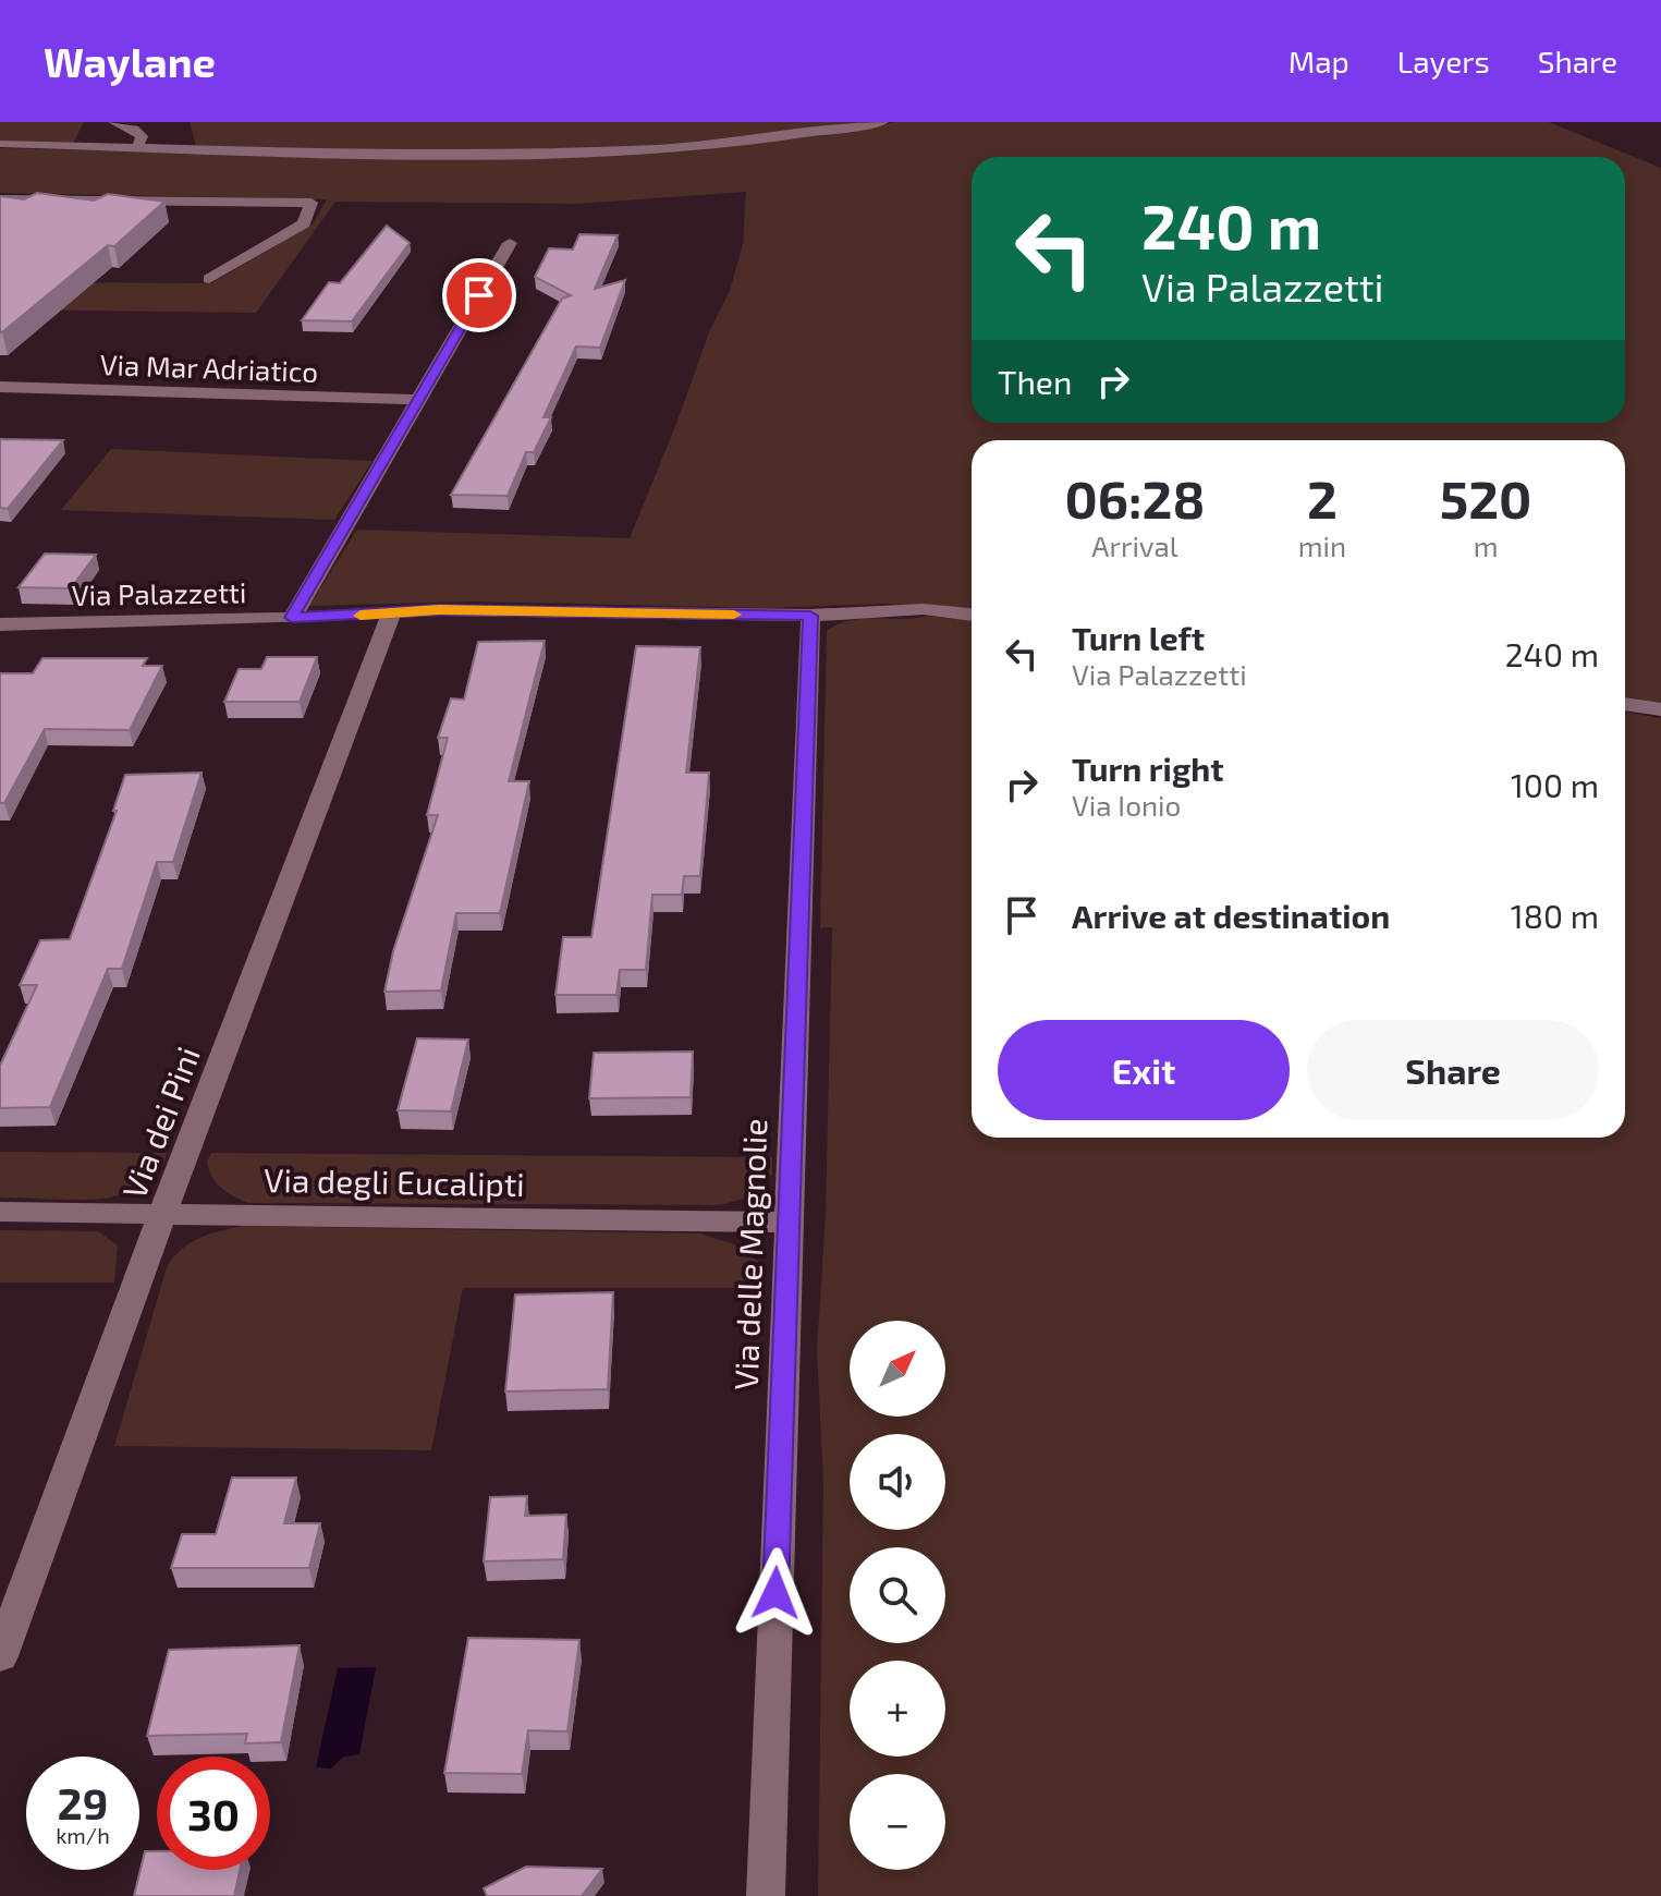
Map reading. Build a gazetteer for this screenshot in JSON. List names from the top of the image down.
{
  "streets": {
    "street": [
      "Via Mar Adriatico",
      "Via Palazzetti",
      "Via dei Pini",
      "Via degli Eucalipti",
      "Via delle Magnolie"
    ]
  },
  "crossings": [
    ["Via Palazzetti", "Via dei Pini"],
    ["Via Palazzetti", "Via delle Magnolie"],
    ["Via dei Pini", "Via degli Eucalipti"],
    ["Via degli Eucalipti", "Via delle Magnolie"]
  ],
  "north": "top right",
  "page": {
    "header": "Waylane",
    "nav": ["Map", "Layers", "Share"],
    "turn": ["240 m", "Via Palazzetti"],
    "then": "Then",
    "eta": [
      "06:28",
      "Arrival",
      "2",
      "min",
      "520",
      "m"
    ],
    "list": [
      {
        "name": "Turn left",
        "note": "Via Palazzetti",
        "value": "240 m"
      },
      {
        "name": "Turn right",
        "note": "Via Ionio",
        "value": "100 m"
      },
      {
        "name": "Arrive at destination",
        "value": "180 m"
      }
    ],
    "buttons": ["Exit", "Share"],
    "map_buttons": ["+", "−"],
    "speed": "29 km/h",
    "limit": "30"
  }
}
